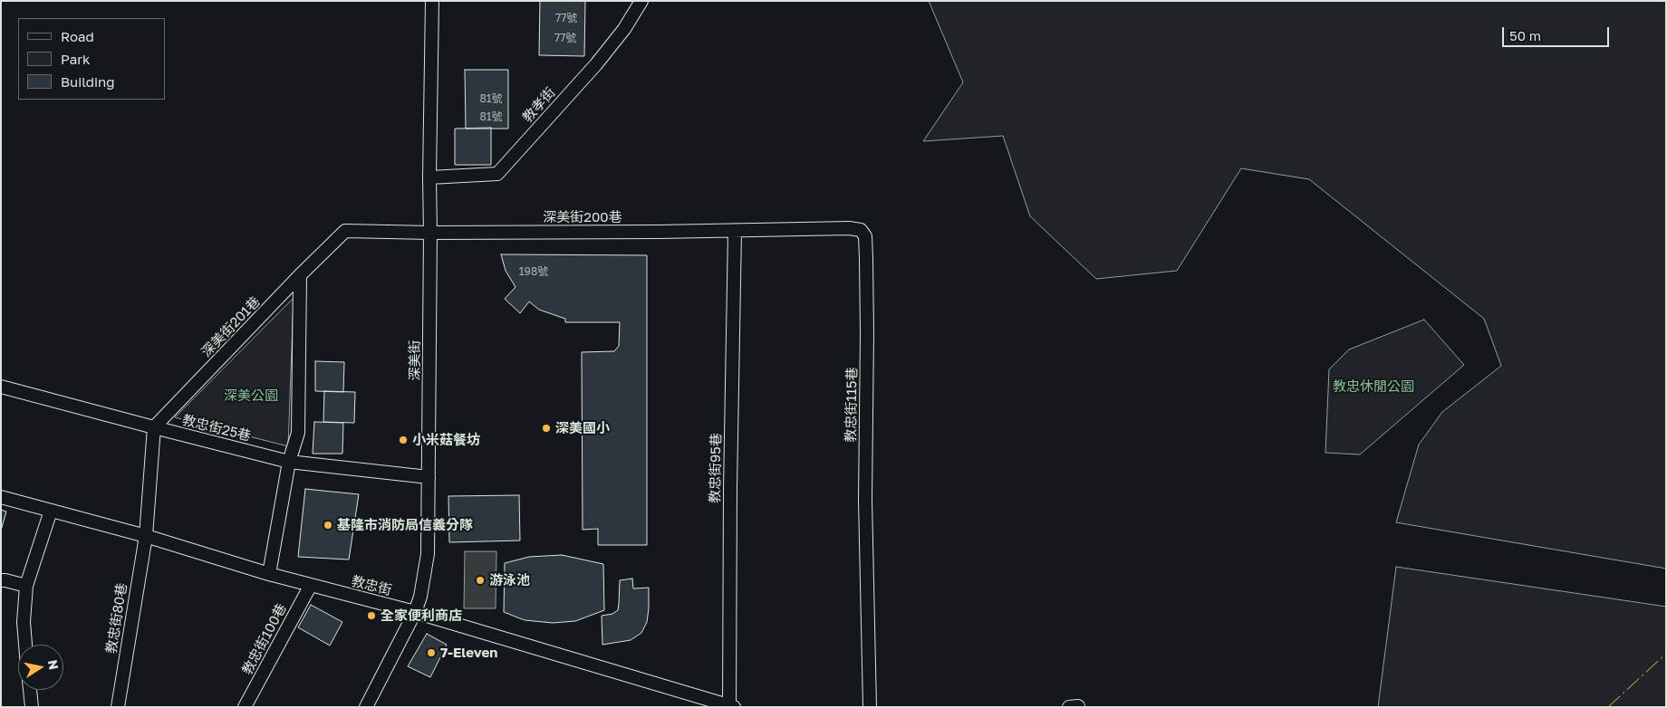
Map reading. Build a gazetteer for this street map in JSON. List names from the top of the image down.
{
  "streets": {
    "street": [
      "教孝街",
      "深美街200巷",
      "深美街201巷",
      "深美街",
      "教忠街115巷",
      "教忠街25巷",
      "教忠街95巷",
      "教忠街",
      "教忠街80巷",
      "教忠街100巷"
    ]
  },
  "crossings": [
    ["教孝街", "深美街"],
    ["深美街200巷", "深美街201巷"],
    ["深美街200巷", "深美街"],
    ["深美街200巷", "教忠街115巷"],
    ["深美街200巷", "教忠街95巷"],
    ["深美街201巷", "深美街"],
    ["深美街201巷", "教忠街25巷"],
    ["深美街", "教忠街25巷"],
    ["深美街", "教忠街"],
    ["教忠街115巷", "教忠街95巷"],
    ["教忠街95巷", "教忠街"],
    ["教忠街", "教忠街80巷"],
    ["教忠街", "教忠街100巷"]
  ],
  "parks": ["教忠休閒公園", "深美公園"],
  "places": [
    "深美國小",
    "小米菇餐坊",
    "基隆市消防局信義分隊",
    "游泳池",
    "全家便利商店",
    "7-Eleven"
  ],
  "house_numbers": [
    "77號",
    "77號",
    "81號",
    "81號",
    "198號"
  ],
  "legend": ["Road", "Park", "Building"],
  "scale_bar": "50 m",
  "north": "right"
}
